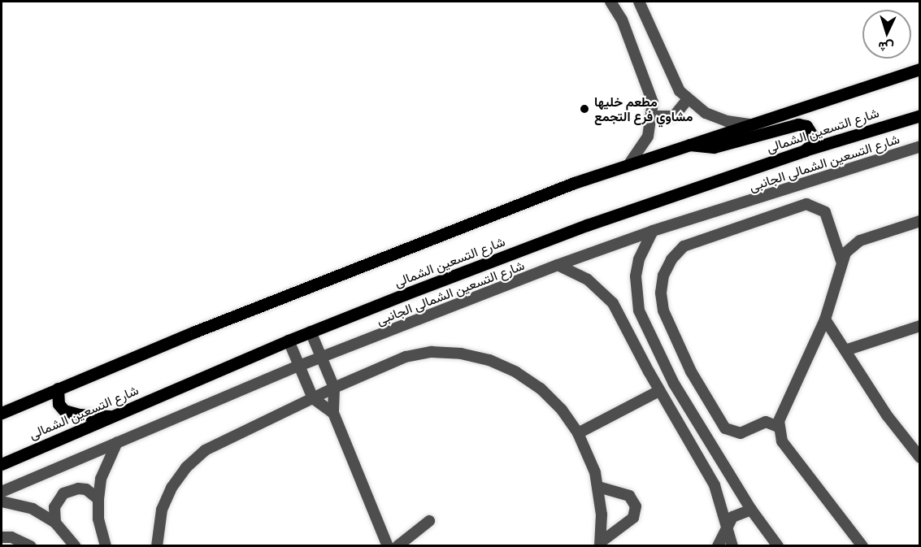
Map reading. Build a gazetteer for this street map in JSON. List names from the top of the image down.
{
  "streets": {
    "main road": ["شارع التسعين الشمالى"],
    "street": ["شارع التسعين الشمالى الجانبى"]
  },
  "places": ["مطعم خليها مشاوي فرع التجمع"],
  "north": "bottom"
}
